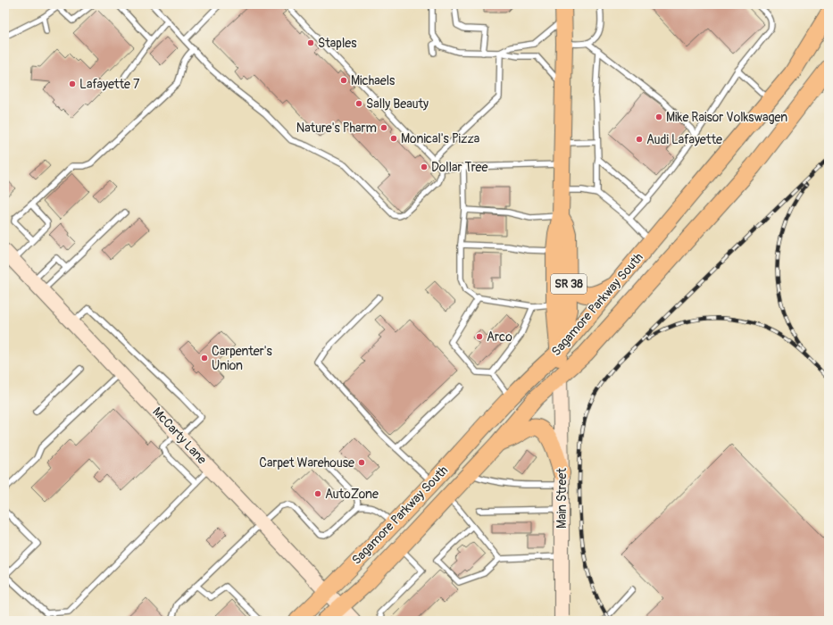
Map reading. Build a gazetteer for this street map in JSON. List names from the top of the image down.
{
  "streets": {
    "main road": [
      "SR 38",
      "Sagamore Parkway South",
      "McCarty Lane",
      "Main Street"
    ]
  },
  "crossings": [
    ["SR 38", "Sagamore Parkway South"],
    ["SR 38", "Main Street"],
    ["Sagamore Parkway South", "McCarty Lane"],
    ["Sagamore Parkway South", "Main Street"]
  ],
  "places": [
    "Staples",
    "Michaels",
    "Lafayette 7",
    "Sally Beauty",
    "Mike Raisor Volkswagen",
    "Nature's Pharm",
    "Monical's Pizza",
    "Audi Lafayette",
    "Dollar Tree",
    "Arco",
    "Carpenter's Union",
    "Carpet Warehouse",
    "AutoZone"
  ]
}
